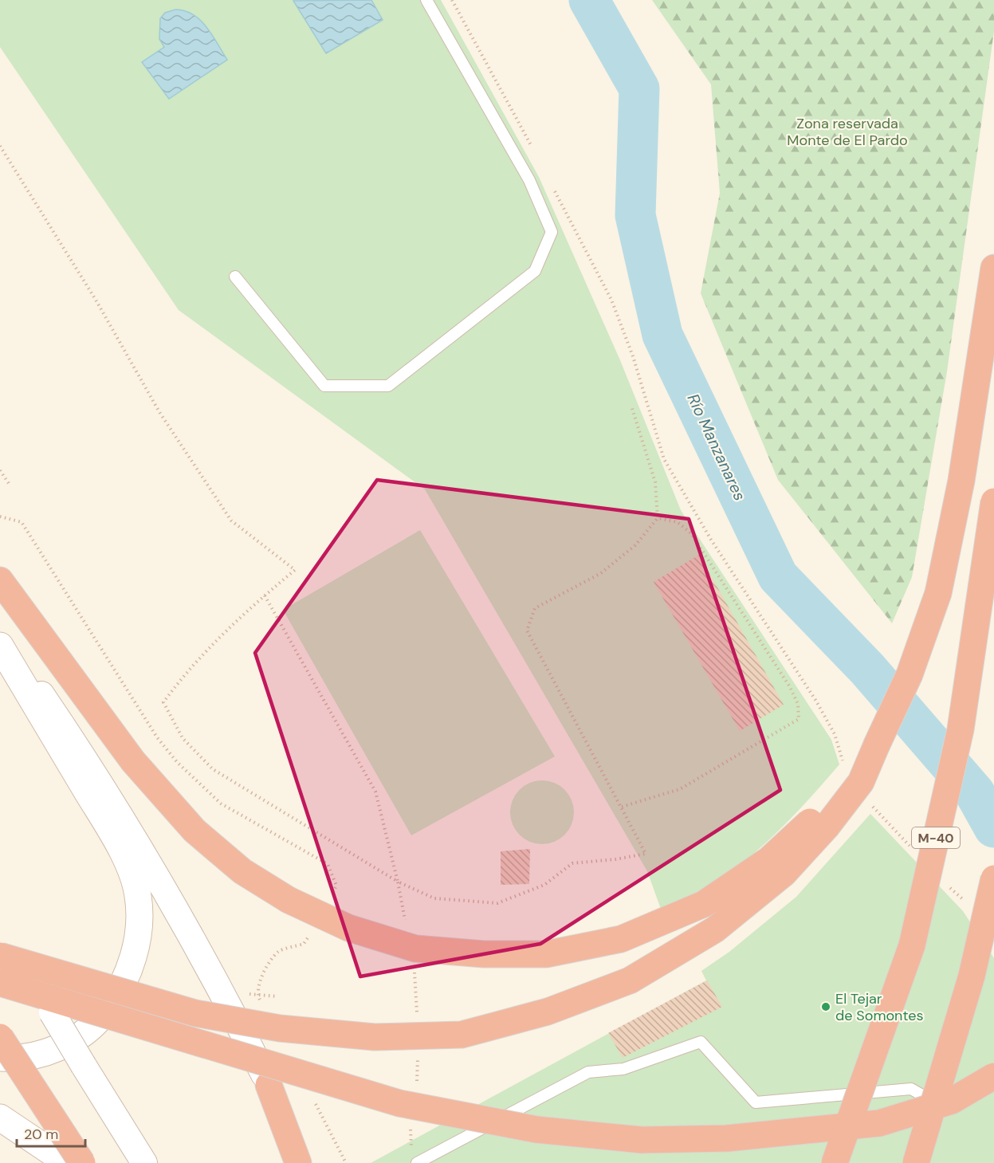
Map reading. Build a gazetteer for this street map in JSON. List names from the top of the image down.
{
  "streets": {
    "highway": ["M-40"]
  },
  "water": ["Río Manzanares"],
  "parks": ["Zona reservada Monte de El Pardo"],
  "places": ["El Tejar de Somontes"],
  "scale_bar": "20 m"
}
